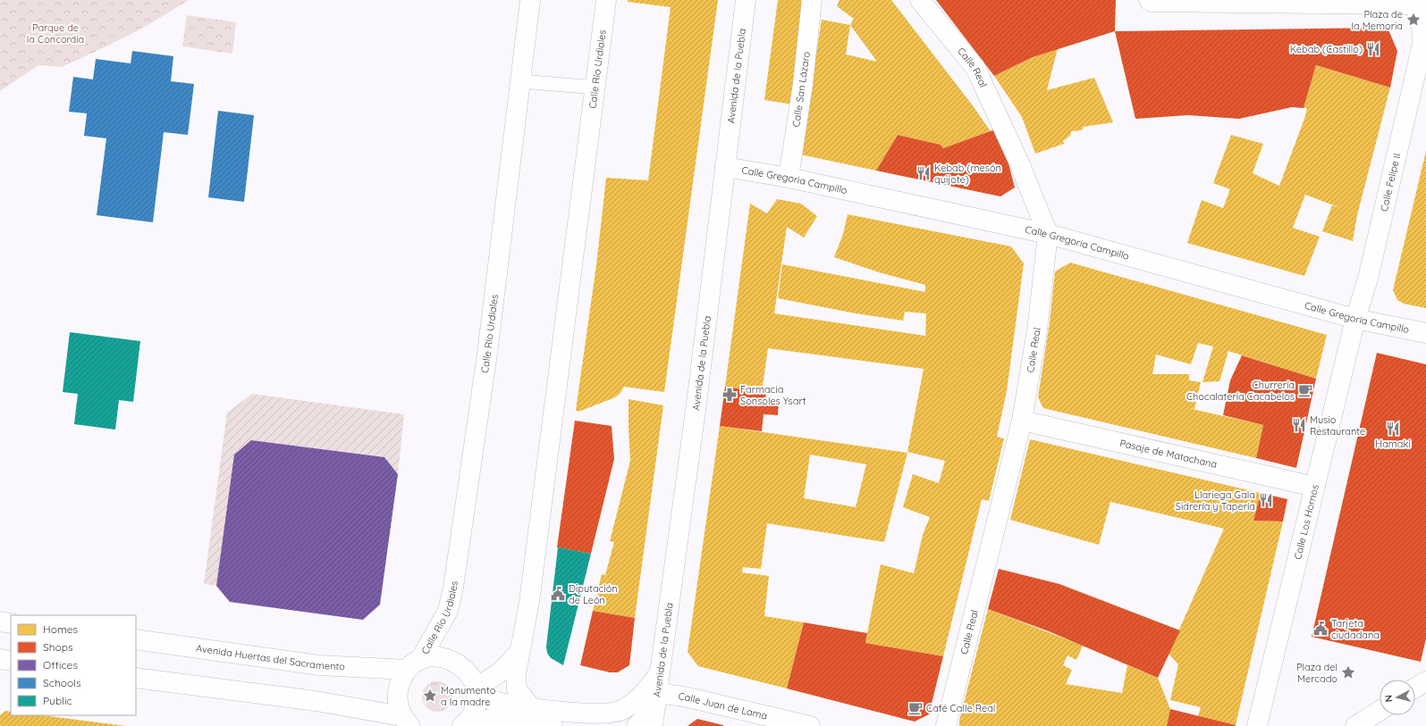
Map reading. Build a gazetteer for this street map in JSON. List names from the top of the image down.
{
  "streets": {
    "street": [
      "Calle Real",
      "Calle Río Urdiales",
      "Avenida de la Puebla",
      "Calle San Lázaro",
      "Calle Gregoria Campillo",
      "Calle Felipe II",
      "Pasaje de Matachana",
      "Calle Los Hornos",
      "Avenida Huertas del Sacramento",
      "Calle Juan de Lama"
    ]
  },
  "crossings": [
    ["Calle Real", "Calle Gregoria Campillo"],
    ["Calle Real", "Pasaje de Matachana"],
    ["Calle Río Urdiales", "Avenida Huertas del Sacramento"],
    ["Avenida de la Puebla", "Calle Gregoria Campillo"],
    ["Avenida de la Puebla", "Calle Juan de Lama"],
    ["Calle San Lázaro", "Calle Gregoria Campillo"],
    ["Calle Gregoria Campillo", "Calle Felipe II"],
    ["Calle Gregoria Campillo", "Calle Los Hornos"],
    ["Calle Felipe II", "Calle Los Hornos"],
    ["Pasaje de Matachana", "Calle Los Hornos"]
  ],
  "parks": ["Parque de la Concordia"],
  "places": {
    "place": ["Plaza de la Memoria", "Plaza del Mercado", "Monumento a la madre"],
    "restaurant": [
      "Kebab (Castillo)",
      "Kebab (mesón quijote)",
      "Musio Restaurante",
      "Hamaki",
      "Llariega Gala Sidrería y Tapería"
    ],
    "cafe": ["Churrería Chocalatería Cacabelos", "Café Calle Real"],
    "pharmacy": ["Farmacia Sonsoles Ysart"],
    "public building": ["Diputación de León", "Tarjeta ciudadana"]
  },
  "legend": [
    "Homes",
    "Shops",
    "Offices",
    "Schools",
    "Public"
  ],
  "north": "left"
}
